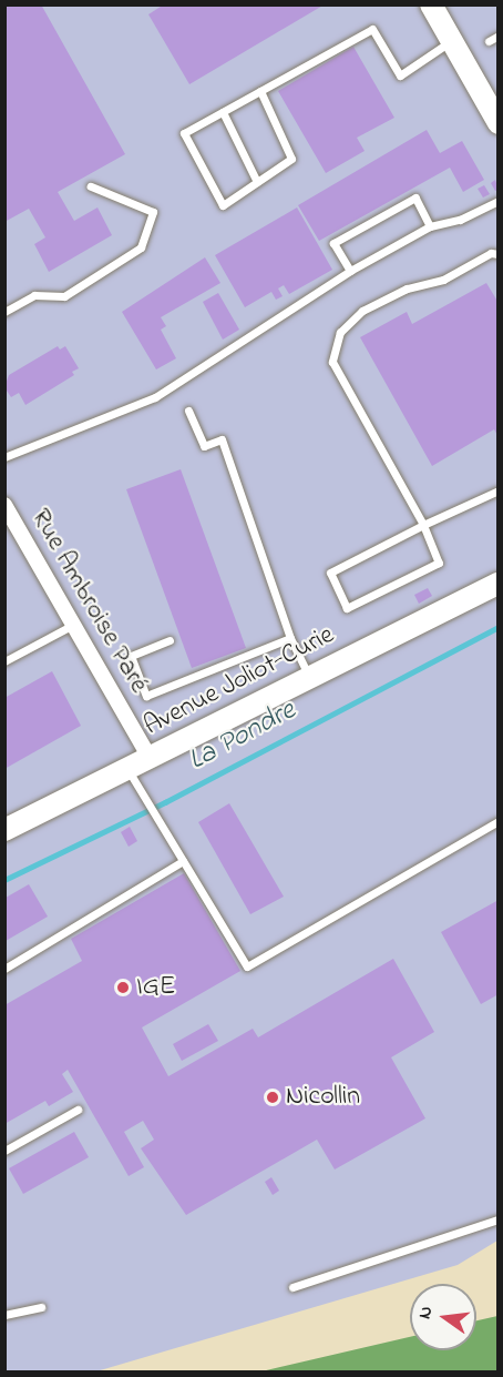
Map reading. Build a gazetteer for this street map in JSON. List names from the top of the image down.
{
  "streets": {
    "street": ["Rue Ambroise Paré", "Avenue Joliot-Curie"]
  },
  "crossings": [
    ["Rue Ambroise Paré", "Avenue Joliot-Curie"]
  ],
  "water": ["La Pondre"],
  "places": ["IGE", "Nicollin"],
  "north": "left"
}
